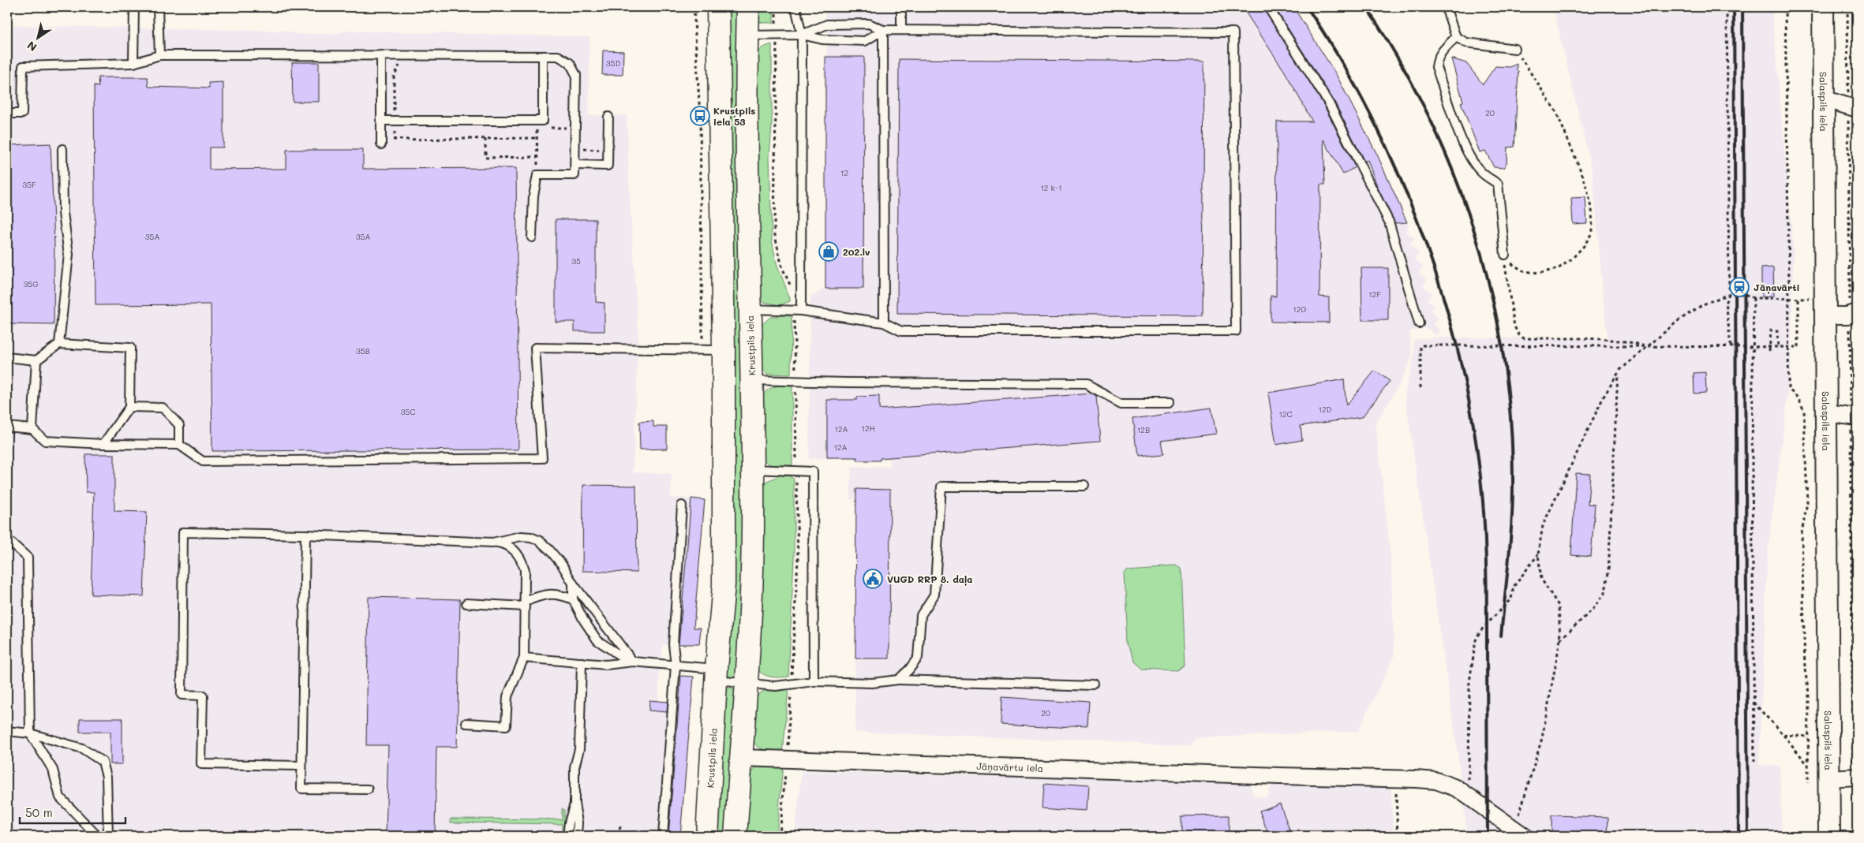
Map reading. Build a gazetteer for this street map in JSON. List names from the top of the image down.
{
  "streets": {
    "main road": ["Krustpils iela"],
    "street": ["Salaspils iela", "Jāņavārtu iela"]
  },
  "crossings": [
    ["Krustpils iela", "Jāņavārtu iela"]
  ],
  "places": {
    "bus stop": ["Krustpils iela 53"],
    "shop": ["202.lv"],
    "station": ["Jāņavārti"],
    "public building": ["VUGD RRP 8. daļa"]
  },
  "house_numbers": [
    "35D",
    "20",
    "12",
    "35F",
    "12 k-1",
    "35A",
    "35A",
    "35",
    "35G",
    "12F",
    "12G",
    "35B",
    "12D",
    "35C",
    "12C",
    "12H",
    "12A",
    "12B",
    "12A",
    "20"
  ],
  "scale_bar": "50 m",
  "north": "bottom left"
}
